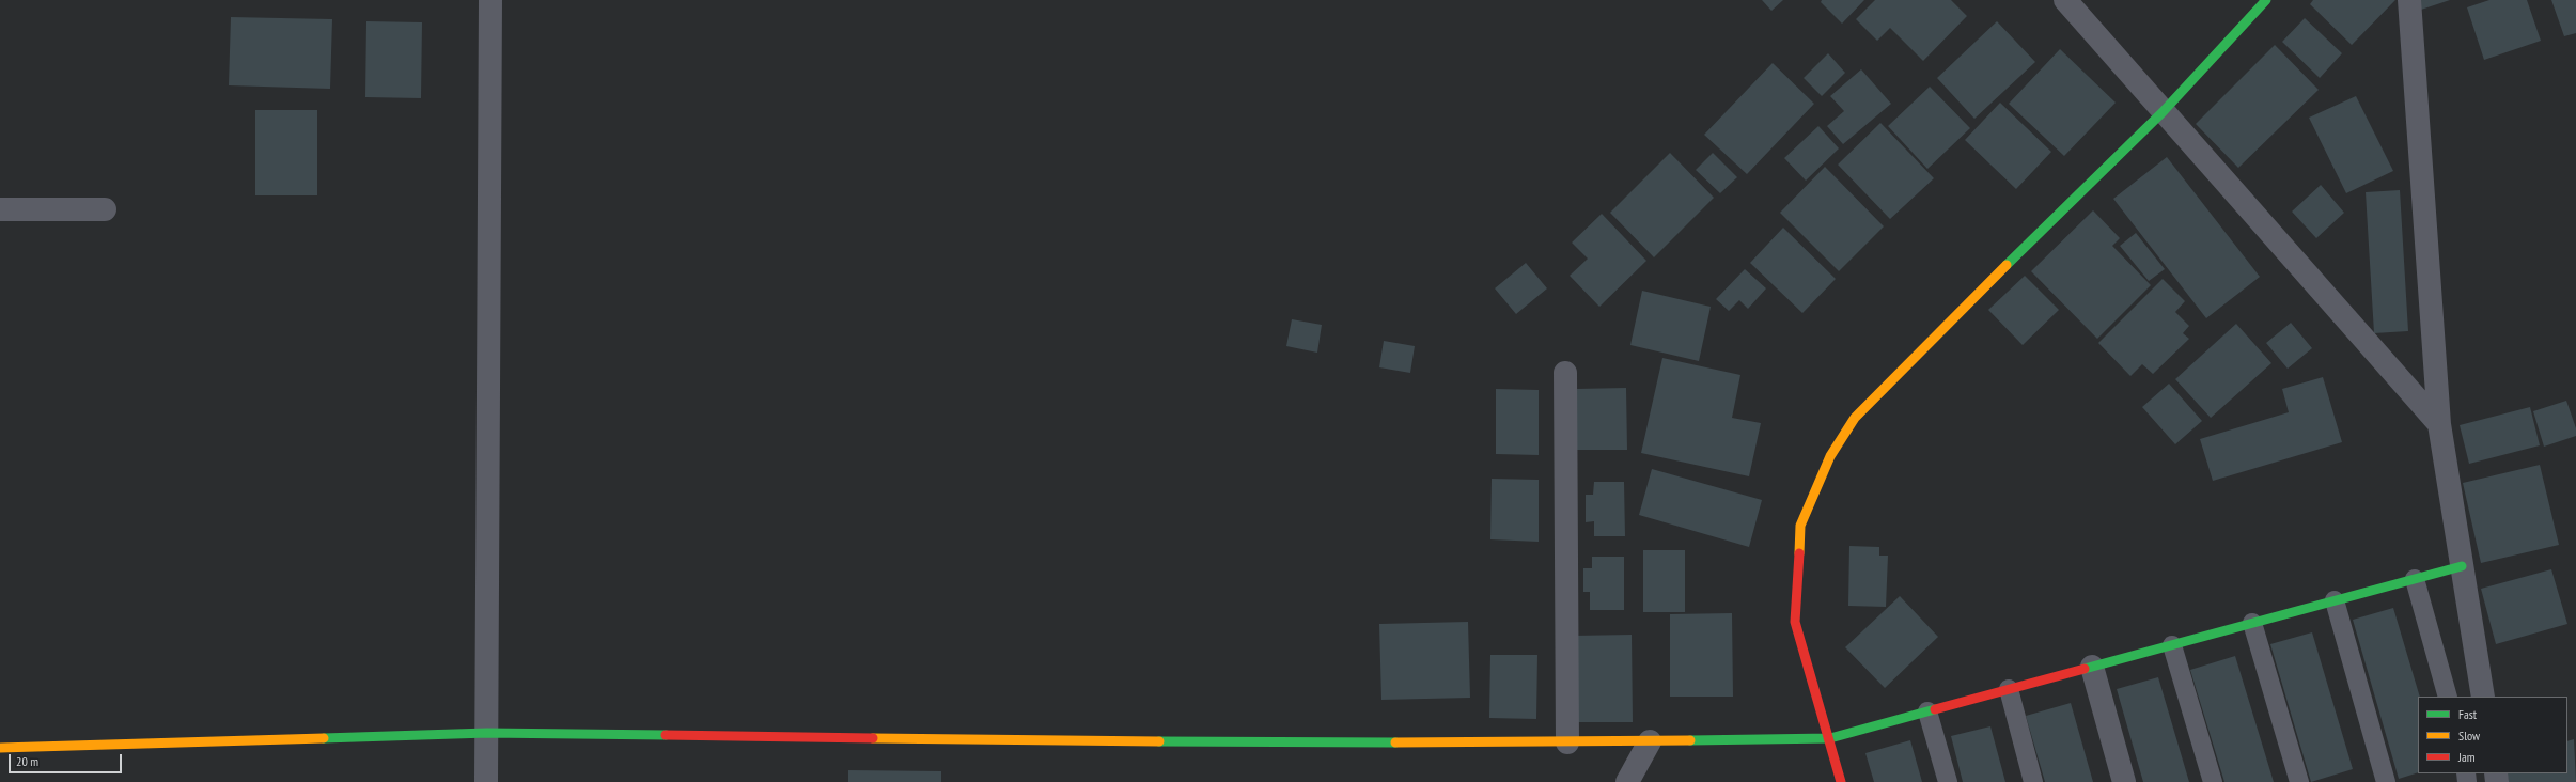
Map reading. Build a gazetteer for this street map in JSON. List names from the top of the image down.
{
  "legend": ["Fast", "Slow", "Jam"],
  "scale_bar": "20 m"
}
